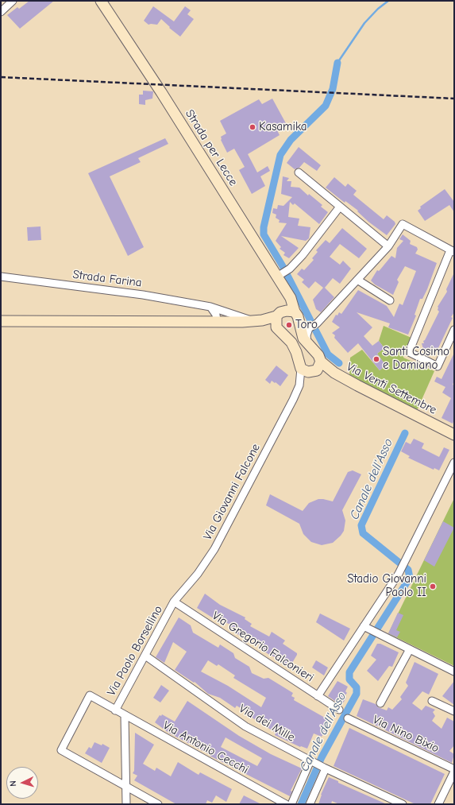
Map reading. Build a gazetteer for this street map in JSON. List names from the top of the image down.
{
  "streets": {
    "main road": ["Strada per Lecce", "Via Venti Settembre"],
    "street": [
      "Strada Farina",
      "Via Giovanni Falcone",
      "Via Gregorio Falconieri",
      "Via Paolo Borsellino",
      "Via dei Mille",
      "Via Nino Bixio",
      "Via Antonio Cecchi"
    ]
  },
  "crossings": [
    ["Strada per Lecce", "Via Venti Settembre"],
    ["Strada per Lecce", "Via Giovanni Falcone"],
    ["Via Venti Settembre", "Via Giovanni Falcone"],
    ["Via Giovanni Falcone", "Via Gregorio Falconieri"],
    ["Via Giovanni Falcone", "Via Paolo Borsellino"],
    ["Via Gregorio Falconieri", "Via Paolo Borsellino"],
    ["Via Paolo Borsellino", "Via dei Mille"],
    ["Via Paolo Borsellino", "Via Antonio Cecchi"]
  ],
  "water": ["Canale dell'Asso"],
  "places": [
    "Kasamika",
    "Toro",
    "Santi Cosimo e Damiano",
    "Stadio Giovanni Paolo II"
  ],
  "north": "left"
}
